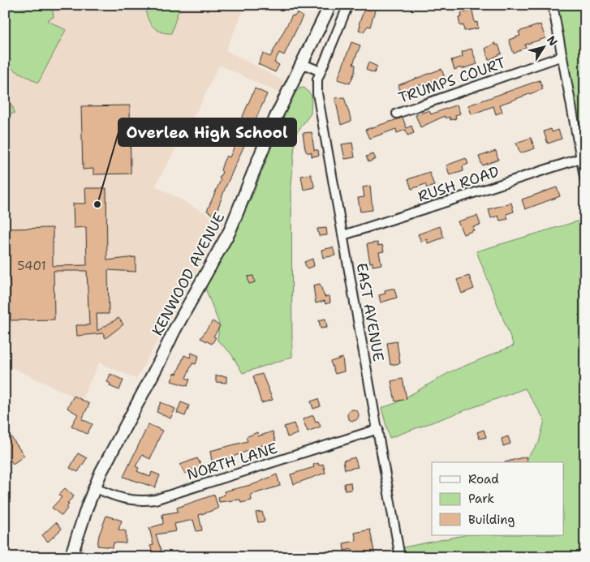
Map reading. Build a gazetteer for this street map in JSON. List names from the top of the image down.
{
  "streets": {
    "main road": ["KENWOOD AVENUE"],
    "street": [
      "TRUMPS COURT",
      "RUSH ROAD",
      "EAST AVENUE",
      "NORTH LANE"
    ]
  },
  "crossings": [
    ["RUSH ROAD", "EAST AVENUE"],
    ["KENWOOD AVENUE", "NORTH LANE"],
    ["EAST AVENUE", "NORTH LANE"]
  ],
  "places": ["Overlea High School"],
  "house_numbers": ["5401"],
  "legend": ["Road", "Park", "Building"],
  "north": "top right"
}
